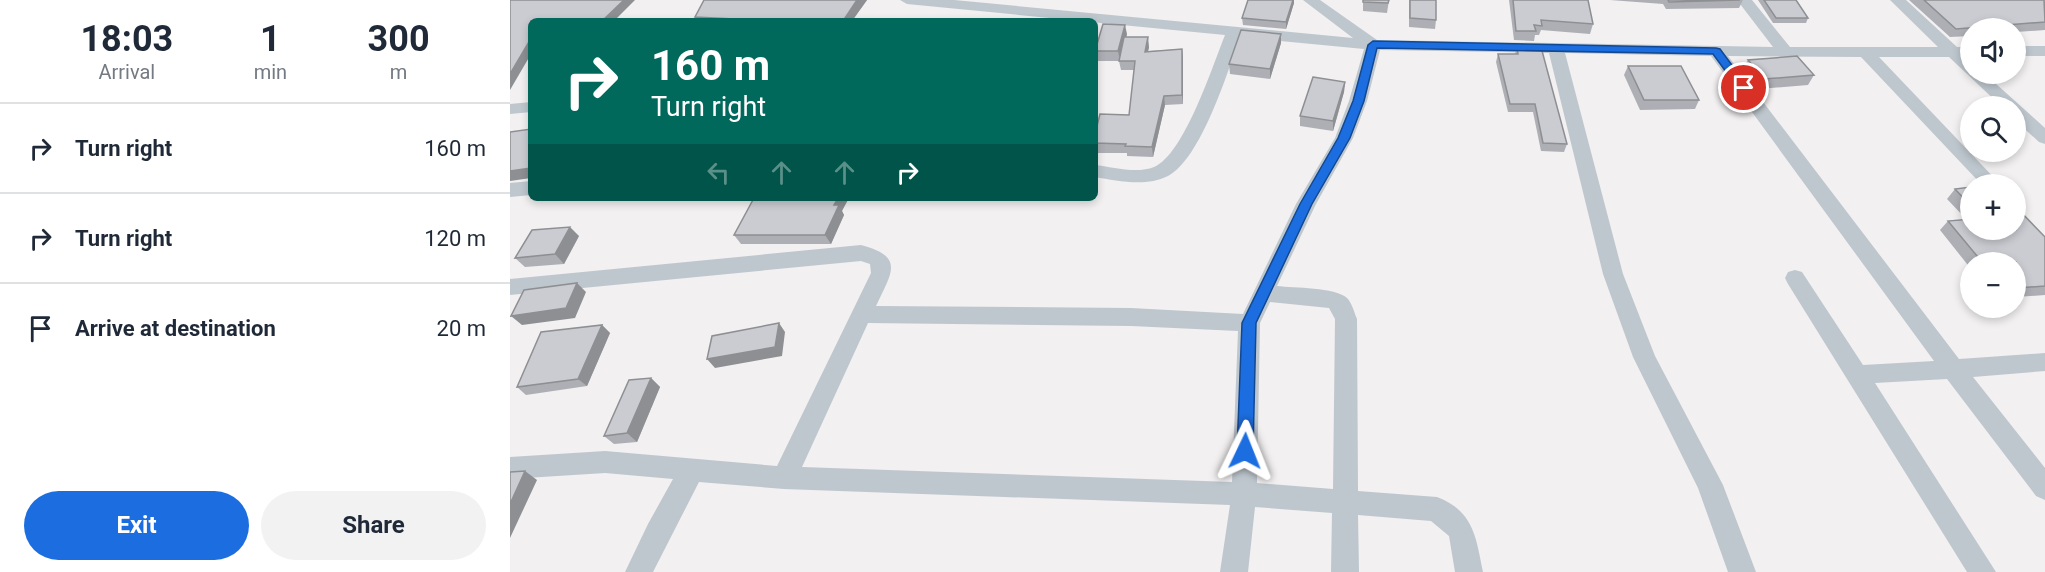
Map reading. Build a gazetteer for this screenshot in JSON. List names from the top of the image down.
{
  "page": {
    "eta": [
      "18:03",
      "Arrival",
      "1",
      "min",
      "300",
      "m"
    ],
    "map_buttons": ["+", "−"],
    "turn": ["160 m", "Turn right"],
    "list": [
      {
        "name": "Turn right",
        "value": "160 m"
      },
      {
        "name": "Turn right",
        "value": "120 m"
      },
      {
        "name": "Arrive at destination",
        "value": "20 m"
      }
    ],
    "buttons": ["Exit", "Share"]
  }
}
